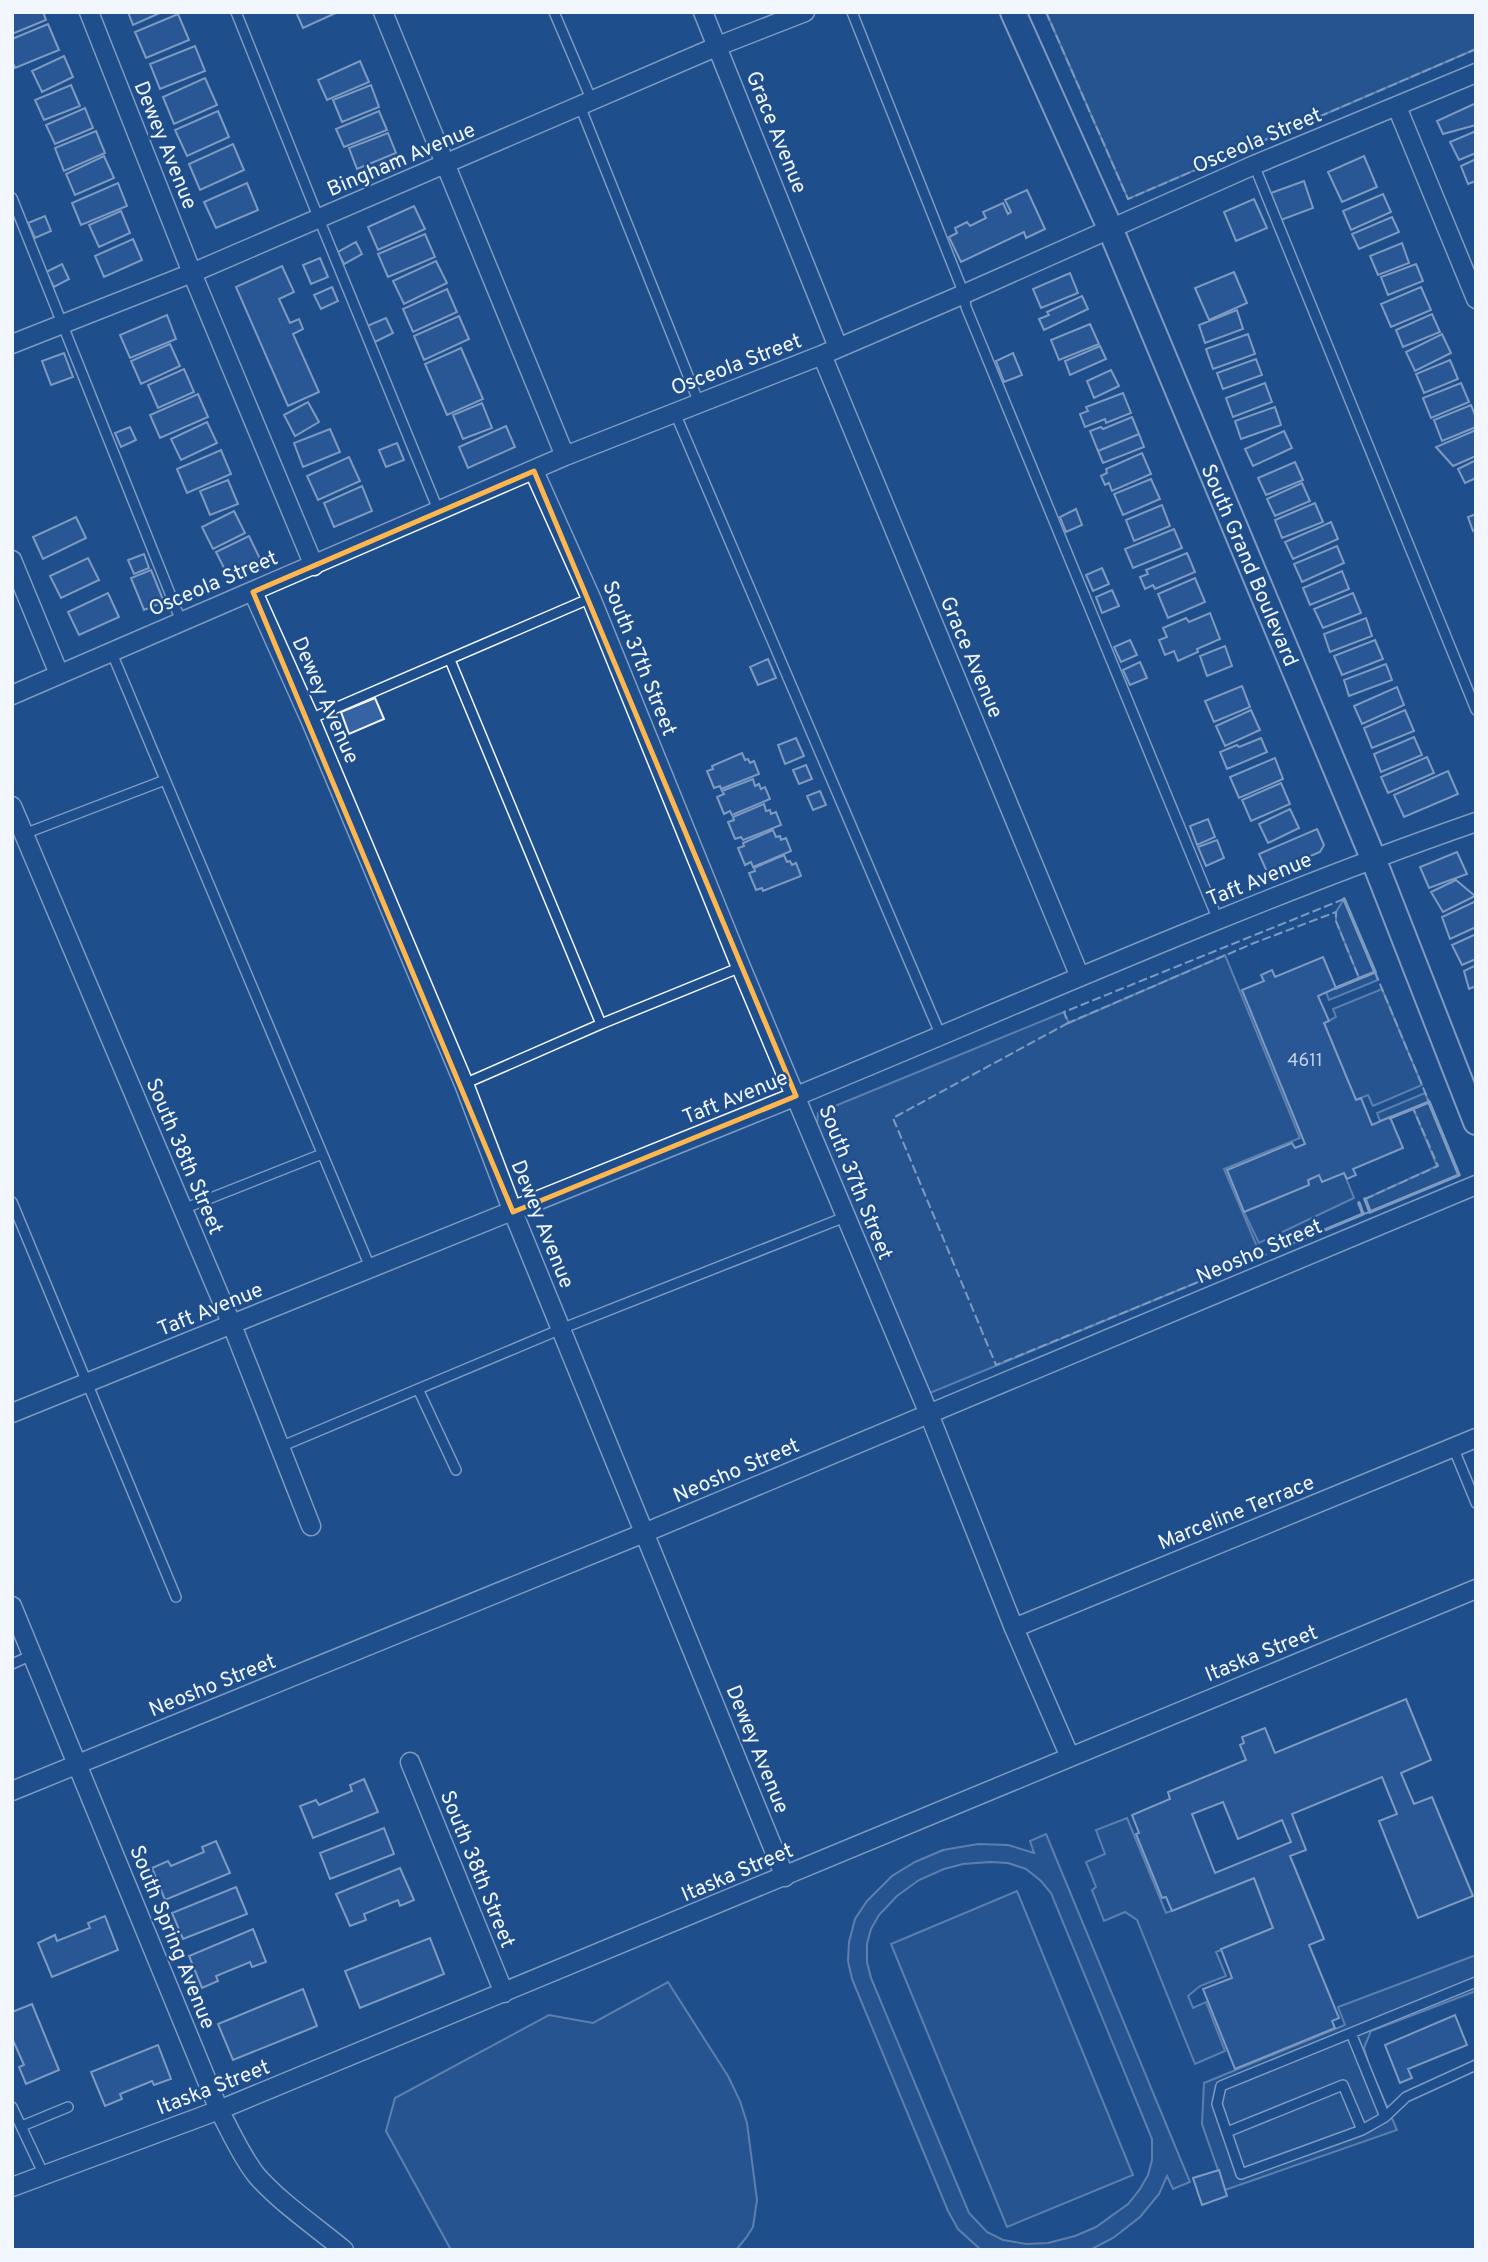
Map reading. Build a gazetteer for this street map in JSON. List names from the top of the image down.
{
  "streets": {
    "main road": ["South Grand Boulevard"],
    "street": [
      "Grace Avenue",
      "Osceola Street",
      "Dewey Avenue",
      "Bingham Avenue",
      "South 37th Street",
      "Taft Avenue",
      "South 38th Street",
      "Neosho Street",
      "Marceline Terrace",
      "Itaska Street",
      "South Spring Avenue"
    ]
  },
  "crossings": [
    ["Grace Avenue", "Osceola Street"],
    ["Grace Avenue", "Bingham Avenue"],
    ["Grace Avenue", "Taft Avenue"],
    ["Osceola Street", "Dewey Avenue"],
    ["Osceola Street", "South Grand Boulevard"],
    ["Osceola Street", "South 37th Street"],
    ["Dewey Avenue", "Bingham Avenue"],
    ["Dewey Avenue", "Taft Avenue"],
    ["Dewey Avenue", "Neosho Street"],
    ["Dewey Avenue", "Itaska Street"],
    ["South Grand Boulevard", "Taft Avenue"],
    ["South 37th Street", "Taft Avenue"],
    ["South 37th Street", "Neosho Street"],
    ["South 37th Street", "Marceline Terrace"],
    ["South 37th Street", "Itaska Street"],
    ["Taft Avenue", "South 38th Street"],
    ["South 38th Street", "Itaska Street"],
    ["Neosho Street", "South Spring Avenue"],
    ["Itaska Street", "South Spring Avenue"]
  ],
  "house_numbers": ["4611"]
}
